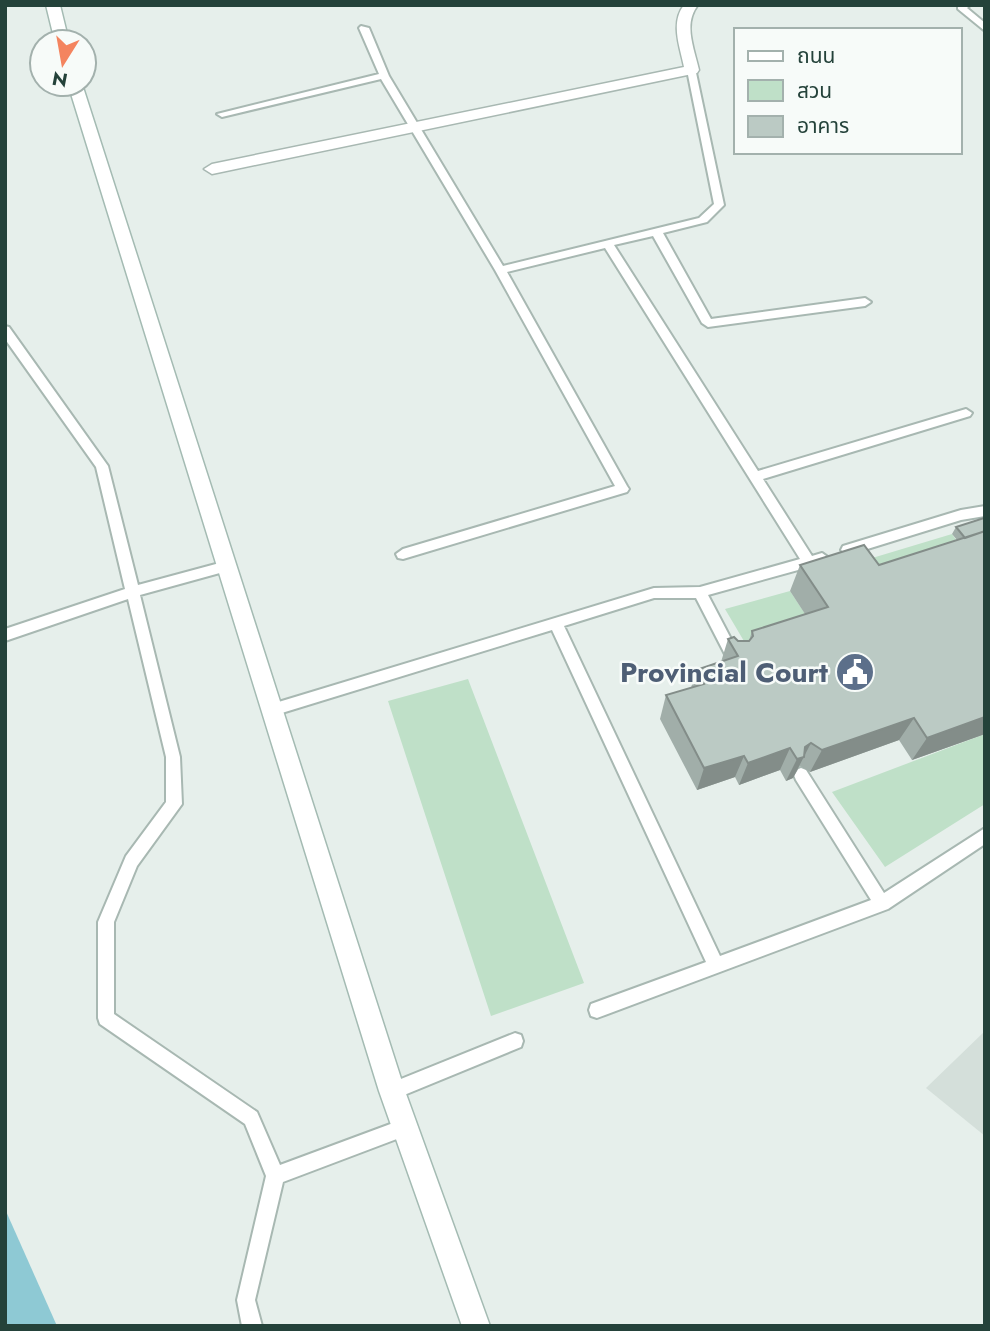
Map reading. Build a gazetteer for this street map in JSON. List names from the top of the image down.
{
  "places": {
    "public building": ["Provincial Court"]
  },
  "legend": ["ถนน", "สวน", "อาคาร"],
  "north": "bottom"
}
